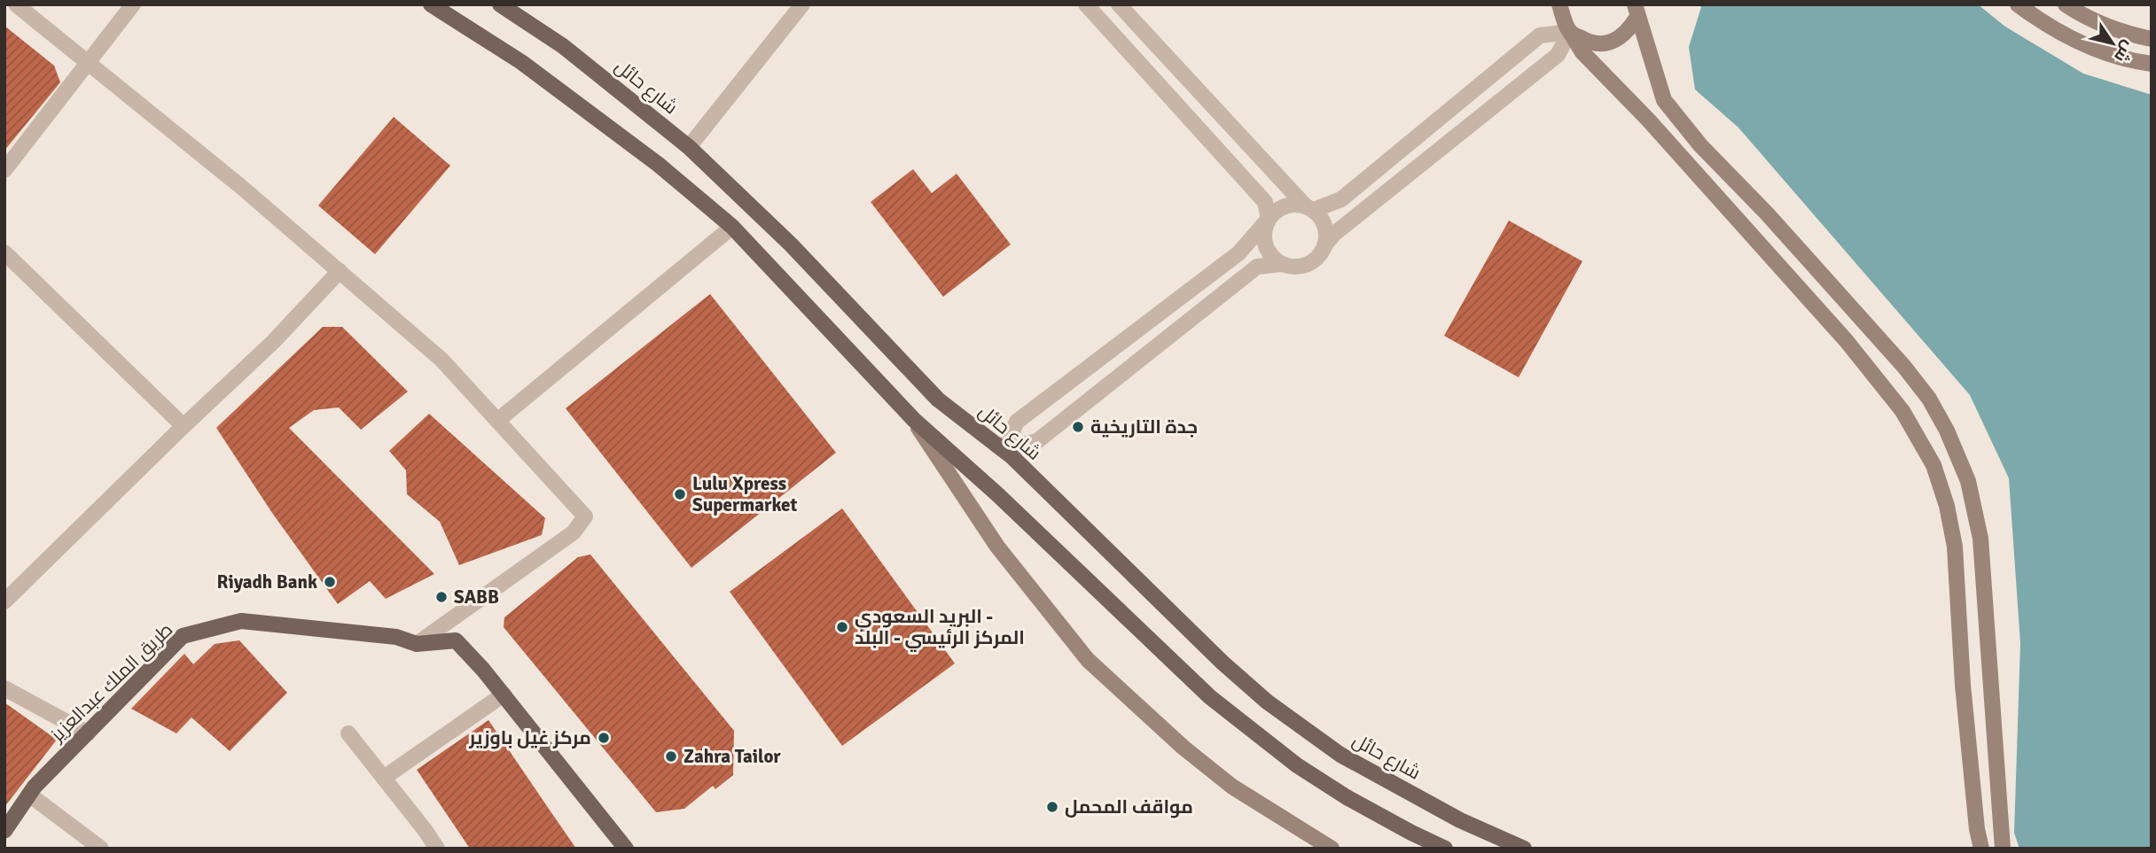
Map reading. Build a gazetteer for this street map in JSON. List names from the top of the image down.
{
  "streets": {
    "main road": ["شارع حائل", "طريق الملك عبدالعزيز"]
  },
  "places": [
    "جدة التاريخية",
    "Lulu Xpress Supermarket",
    "Riyadh Bank",
    "SABB",
    "البريد السعودي - المركز الرئيسي - البلد",
    "مركز غيل باوزير",
    "Zahra Tailor",
    "مواقف المحمل"
  ],
  "north": "bottom right"
}
